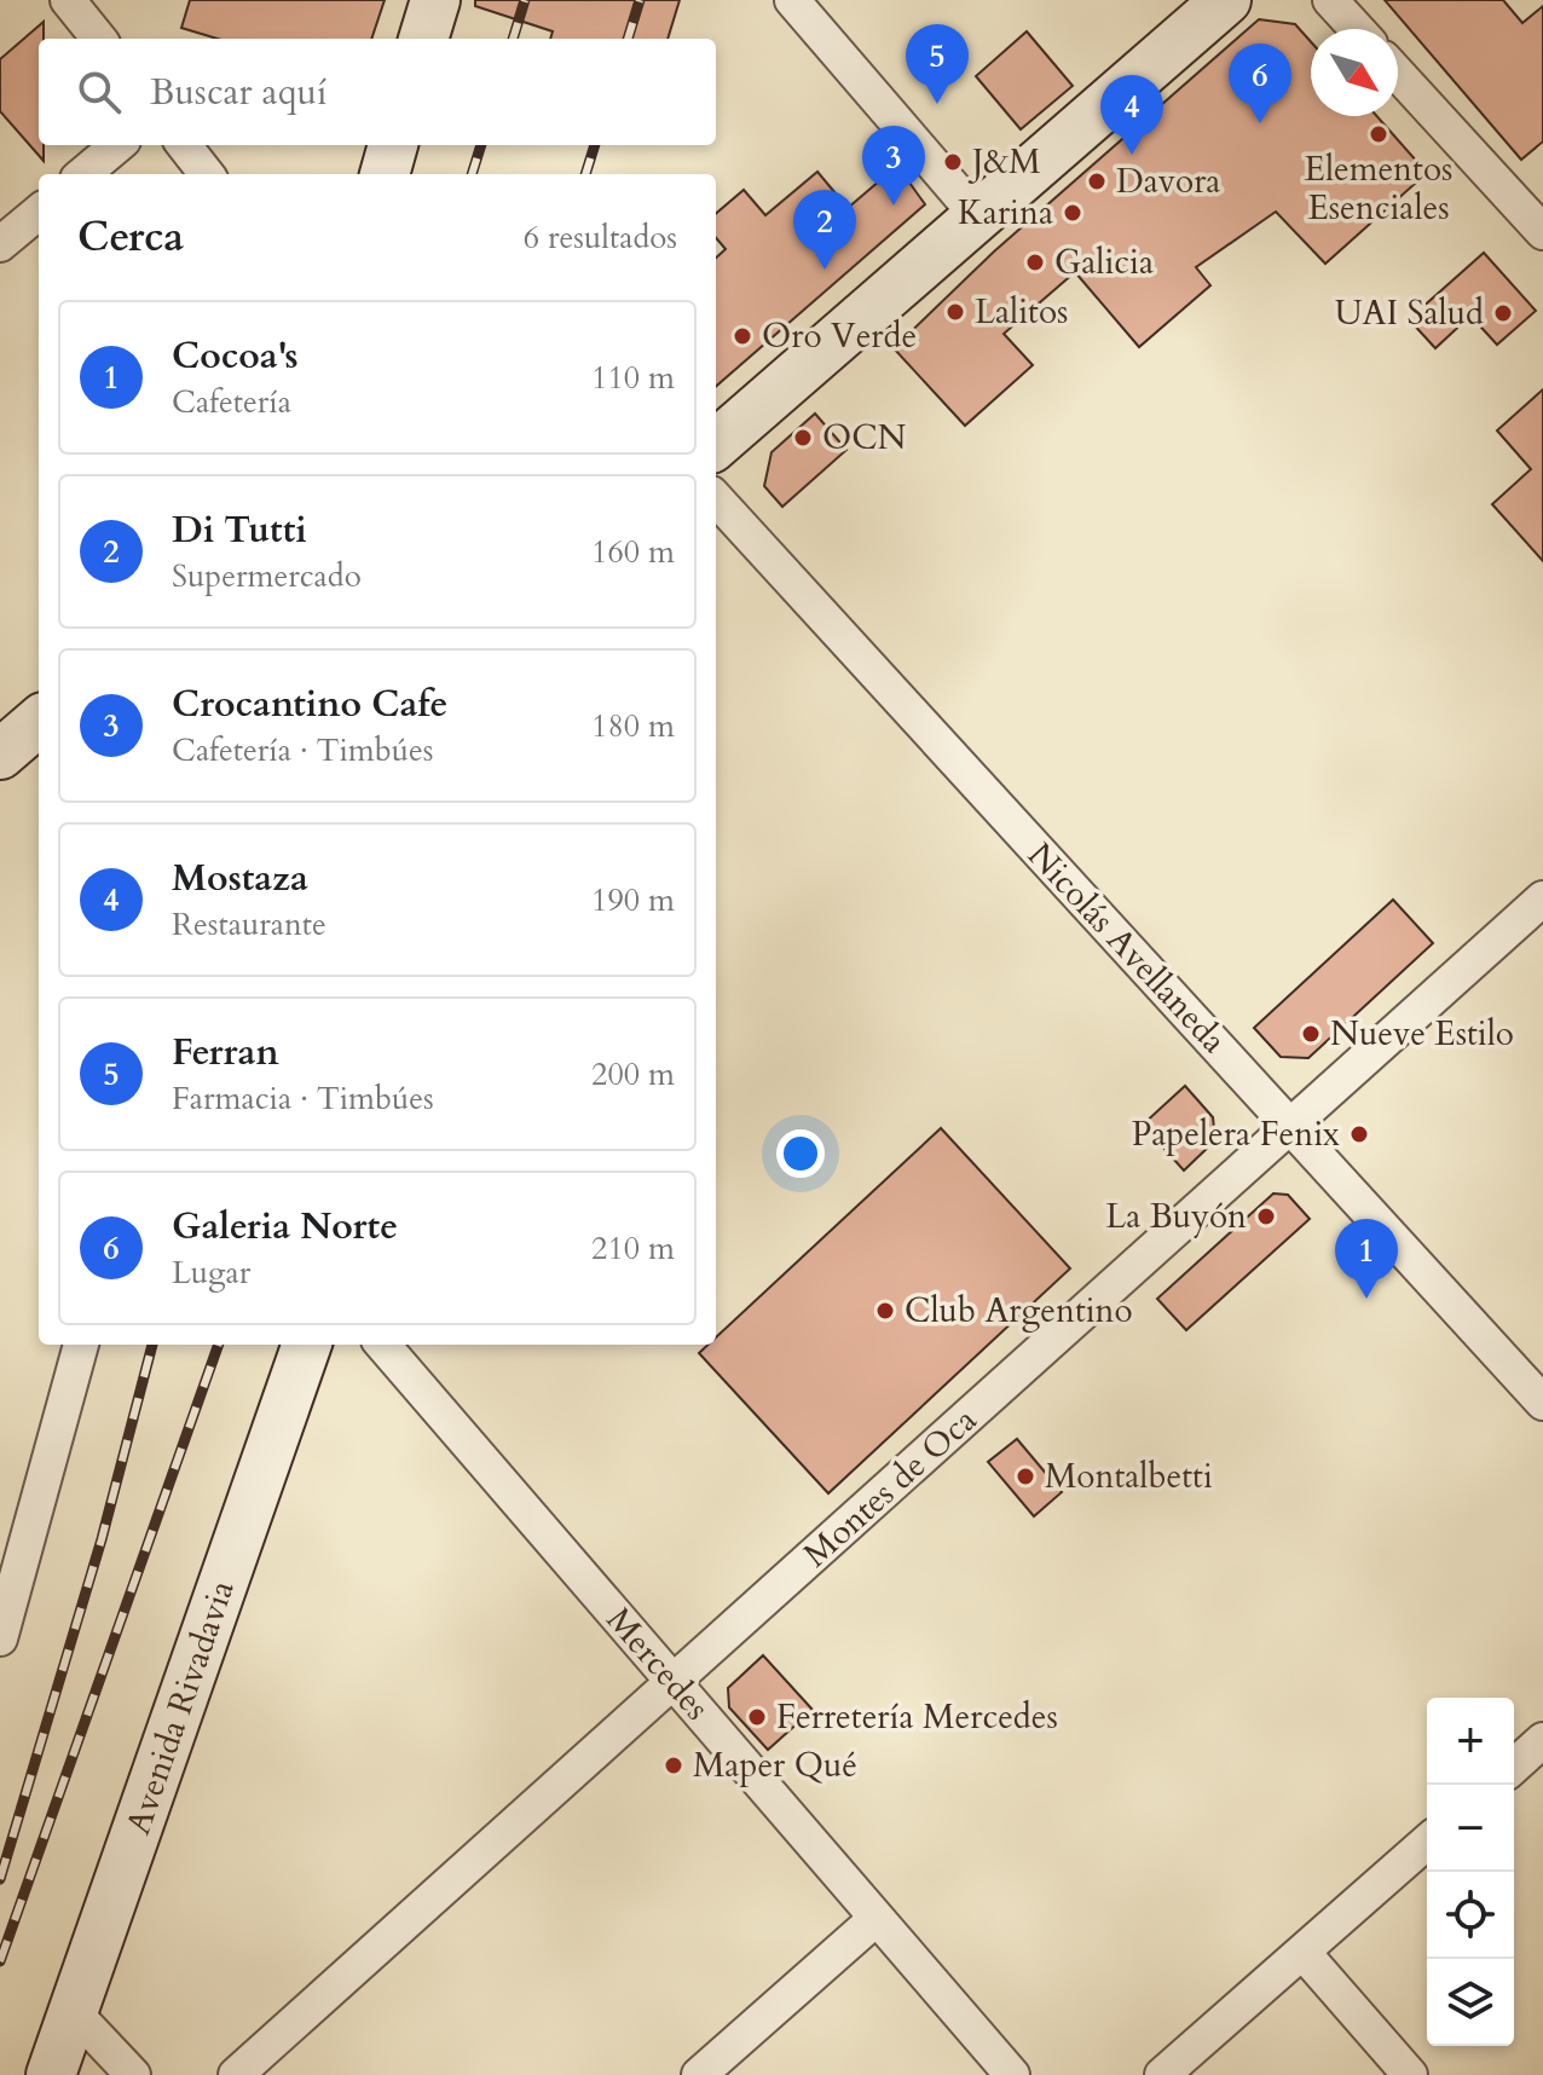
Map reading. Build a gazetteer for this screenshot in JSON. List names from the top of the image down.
{
  "streets": {
    "street": [
      "Nicolás Avellaneda",
      "Montes de Oca",
      "Mercedes",
      "Avenida Rivadavia"
    ]
  },
  "crossings": [
    ["Nicolás Avellaneda", "Montes de Oca"],
    ["Montes de Oca", "Mercedes"]
  ],
  "places": [
    "Elementos Esenciales",
    "J&M",
    "Davora",
    "Karina",
    "Galicia",
    "Lalitos",
    "UAI Salud",
    "Oro Verde",
    "OCN",
    "Nueve Estilo",
    "Papelera Fenix",
    "La Buyón",
    "Club Argentino",
    "Montalbetti",
    "Ferretería Mercedes",
    "Maper Qué"
  ],
  "north": "bottom right",
  "page": {
    "pins": [
      "5",
      "6",
      "4",
      "3",
      "2",
      "1"
    ],
    "search": "Buscar aquí",
    "heading": ["Cerca", "6 resultados"],
    "list": [
      {
        "mark": "1",
        "name": "Cocoa's",
        "note": "Cafetería",
        "value": "110 m"
      },
      {
        "mark": "2",
        "name": "Di Tutti",
        "note": "Supermercado",
        "value": "160 m"
      },
      {
        "mark": "3",
        "name": "Crocantino Cafe",
        "note": "Cafetería · Timbúes",
        "value": "180 m"
      },
      {
        "mark": "4",
        "name": "Mostaza",
        "note": "Restaurante",
        "value": "190 m"
      },
      {
        "mark": "5",
        "name": "Ferran",
        "note": "Farmacia · Timbúes",
        "value": "200 m"
      },
      {
        "mark": "6",
        "name": "Galeria Norte",
        "note": "Lugar",
        "value": "210 m"
      }
    ],
    "map_buttons": ["+", "−"]
  }
}
